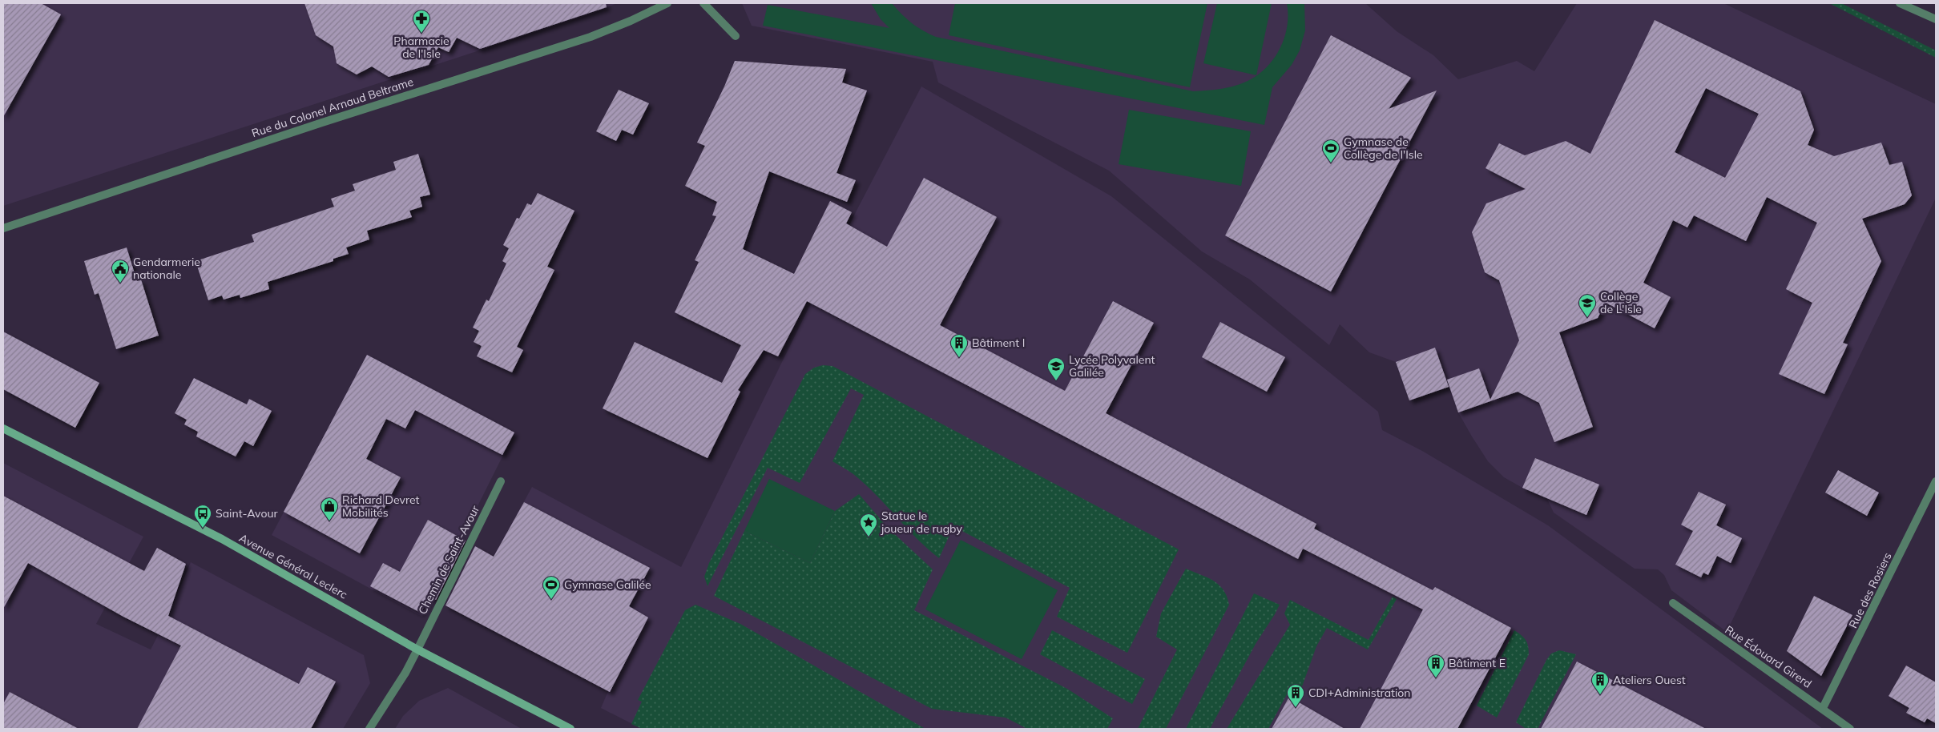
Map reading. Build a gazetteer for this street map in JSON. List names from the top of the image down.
{
  "streets": {
    "main road": ["Avenue Général Leclerc"],
    "street": [
      "Rue du Colonel Arnaud Beltrame",
      "Chemin de Saint-Avour",
      "Rue des Rosiers",
      "Rue Édouard Girerd"
    ]
  },
  "crossings": [
    ["Chemin de Saint-Avour", "Avenue Général Leclerc"],
    ["Rue des Rosiers", "Rue Édouard Girerd"]
  ],
  "places": {
    "pharmacy": ["Pharmacie de l'Isle"],
    "sports": ["Gymnase de Collège de l'Isle", "Gymnase Galilée"],
    "public building": ["Gendarmerie nationale"],
    "school or university": ["Collège de L'Isle", "Lycée Polyvalent Galilée"],
    "building": [
      "Bâtiment I",
      "Bâtiment E",
      "Ateliers Ouest",
      "CDI+Administration"
    ],
    "shop": ["Richard Devret Mobilités"],
    "bus stop": ["Saint-Avour"],
    "place": ["Statue le joueur de rugby"]
  }
}
